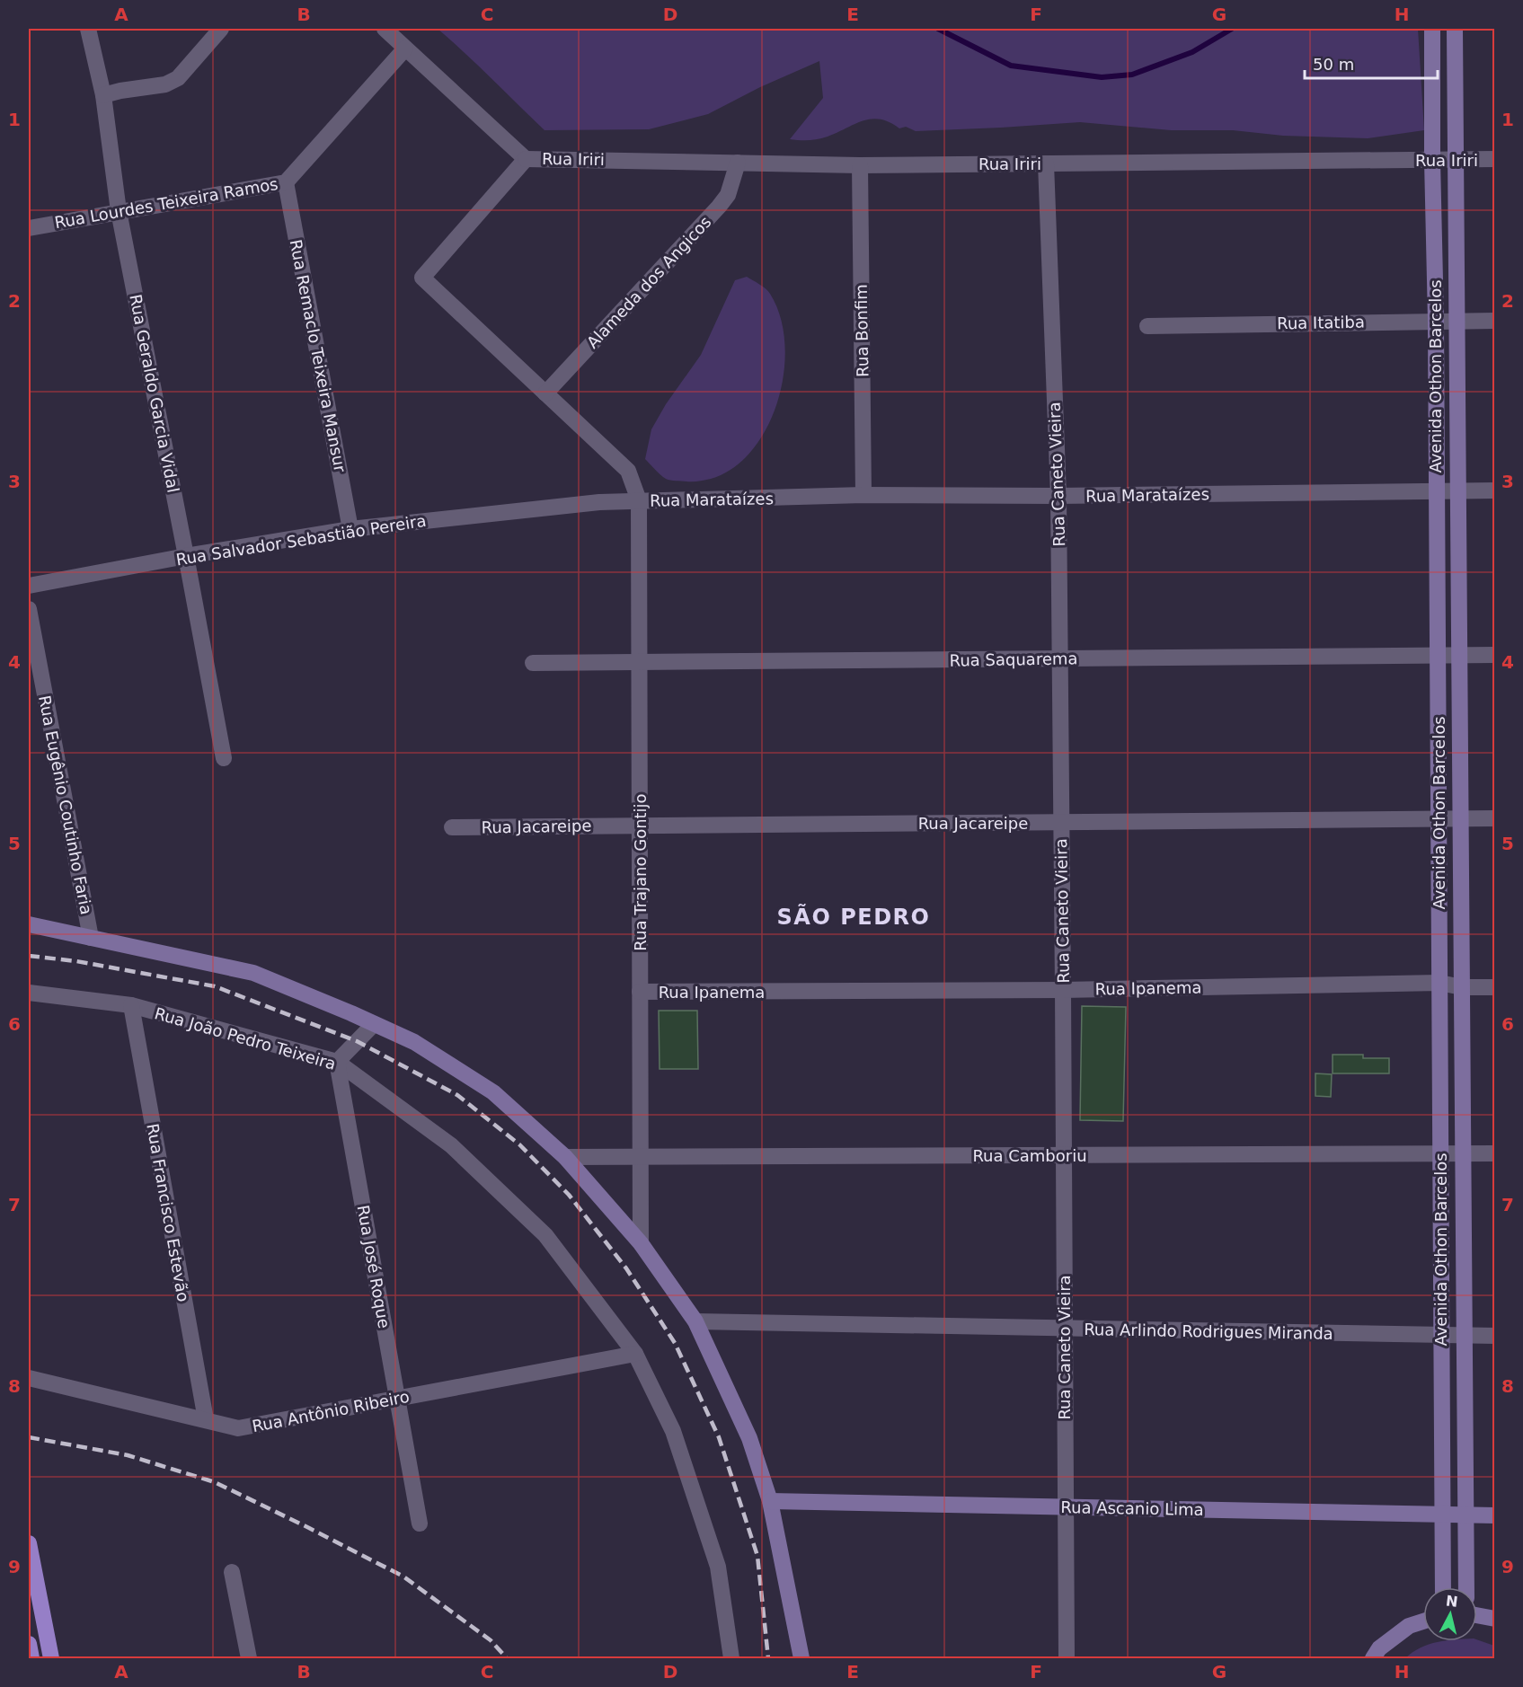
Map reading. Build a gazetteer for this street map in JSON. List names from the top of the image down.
{
  "streets": {
    "street": [
      "Rua Iriri",
      "Rua Lourdes Teixeira Ramos",
      "Alameda dos Angicos",
      "Rua Itatiba",
      "Rua Bonfim",
      "Rua Remaclo Teixeira Mansur",
      "Avenida Othon Barcelos",
      "Rua Geraldo Garcia Vidal",
      "Rua Caneto Vieira",
      "Rua Marataízes",
      "Rua Salvador Sebastião Pereira",
      "Rua Saquarema",
      "Rua Eugênio Coutinho Faria",
      "Rua Jacareipe",
      "Rua Trajano Gontijo",
      "Rua Ipanema",
      "Rua João Pedro Teixeira",
      "Rua Camboriu",
      "Rua Francisco Estevão",
      "Rua José Roque",
      "Rua Arlindo Rodrigues Miranda",
      "Rua Antônio Ribeiro",
      "Rua Ascanio Lima"
    ]
  },
  "crossings": [
    ["Rua Iriri", "Alameda dos Angicos"],
    ["Rua Iriri", "Rua Bonfim"],
    ["Rua Iriri", "Avenida Othon Barcelos"],
    ["Rua Iriri", "Rua Caneto Vieira"],
    ["Rua Iriri", "Rua Trajano Gontijo"],
    ["Rua Lourdes Teixeira Ramos", "Rua Remaclo Teixeira Mansur"],
    ["Rua Lourdes Teixeira Ramos", "Rua Geraldo Garcia Vidal"],
    ["Alameda dos Angicos", "Rua Trajano Gontijo"],
    ["Rua Itatiba", "Avenida Othon Barcelos"],
    ["Rua Bonfim", "Rua Marataízes"],
    ["Rua Remaclo Teixeira Mansur", "Rua Salvador Sebastião Pereira"],
    ["Avenida Othon Barcelos", "Rua Marataízes"],
    ["Avenida Othon Barcelos", "Rua Saquarema"],
    ["Avenida Othon Barcelos", "Rua Jacareipe"],
    ["Avenida Othon Barcelos", "Rua Ipanema"],
    ["Avenida Othon Barcelos", "Rua Camboriu"],
    ["Avenida Othon Barcelos", "Rua Arlindo Rodrigues Miranda"],
    ["Avenida Othon Barcelos", "Rua Ascanio Lima"],
    ["Rua Geraldo Garcia Vidal", "Rua Salvador Sebastião Pereira"],
    ["Rua Caneto Vieira", "Rua Marataízes"],
    ["Rua Caneto Vieira", "Rua Saquarema"],
    ["Rua Caneto Vieira", "Rua Jacareipe"],
    ["Rua Caneto Vieira", "Rua Ipanema"],
    ["Rua Caneto Vieira", "Rua Camboriu"],
    ["Rua Caneto Vieira", "Rua Arlindo Rodrigues Miranda"],
    ["Rua Caneto Vieira", "Rua Ascanio Lima"],
    ["Rua Marataízes", "Rua Salvador Sebastião Pereira"],
    ["Rua Marataízes", "Rua Trajano Gontijo"],
    ["Rua Salvador Sebastião Pereira", "Rua Trajano Gontijo"],
    ["Rua Saquarema", "Rua Trajano Gontijo"],
    ["Rua Jacareipe", "Rua Trajano Gontijo"],
    ["Rua Trajano Gontijo", "Rua Ipanema"],
    ["Rua Trajano Gontijo", "Rua Camboriu"],
    ["Rua João Pedro Teixeira", "Rua Francisco Estevão"],
    ["Rua João Pedro Teixeira", "Rua José Roque"],
    ["Rua João Pedro Teixeira", "Rua Antônio Ribeiro"],
    ["Rua Francisco Estevão", "Rua Antônio Ribeiro"],
    ["Rua José Roque", "Rua Antônio Ribeiro"]
  ],
  "districts": ["SÃO PEDRO"],
  "scale_bar": "50 m",
  "north": "top",
  "grid": {
    "columns": [
      "A",
      "B",
      "C",
      "D",
      "E",
      "F",
      "G",
      "H"
    ],
    "rows": [
      "1",
      "2",
      "3",
      "4",
      "5",
      "6",
      "7",
      "8",
      "9"
    ]
  }
}
